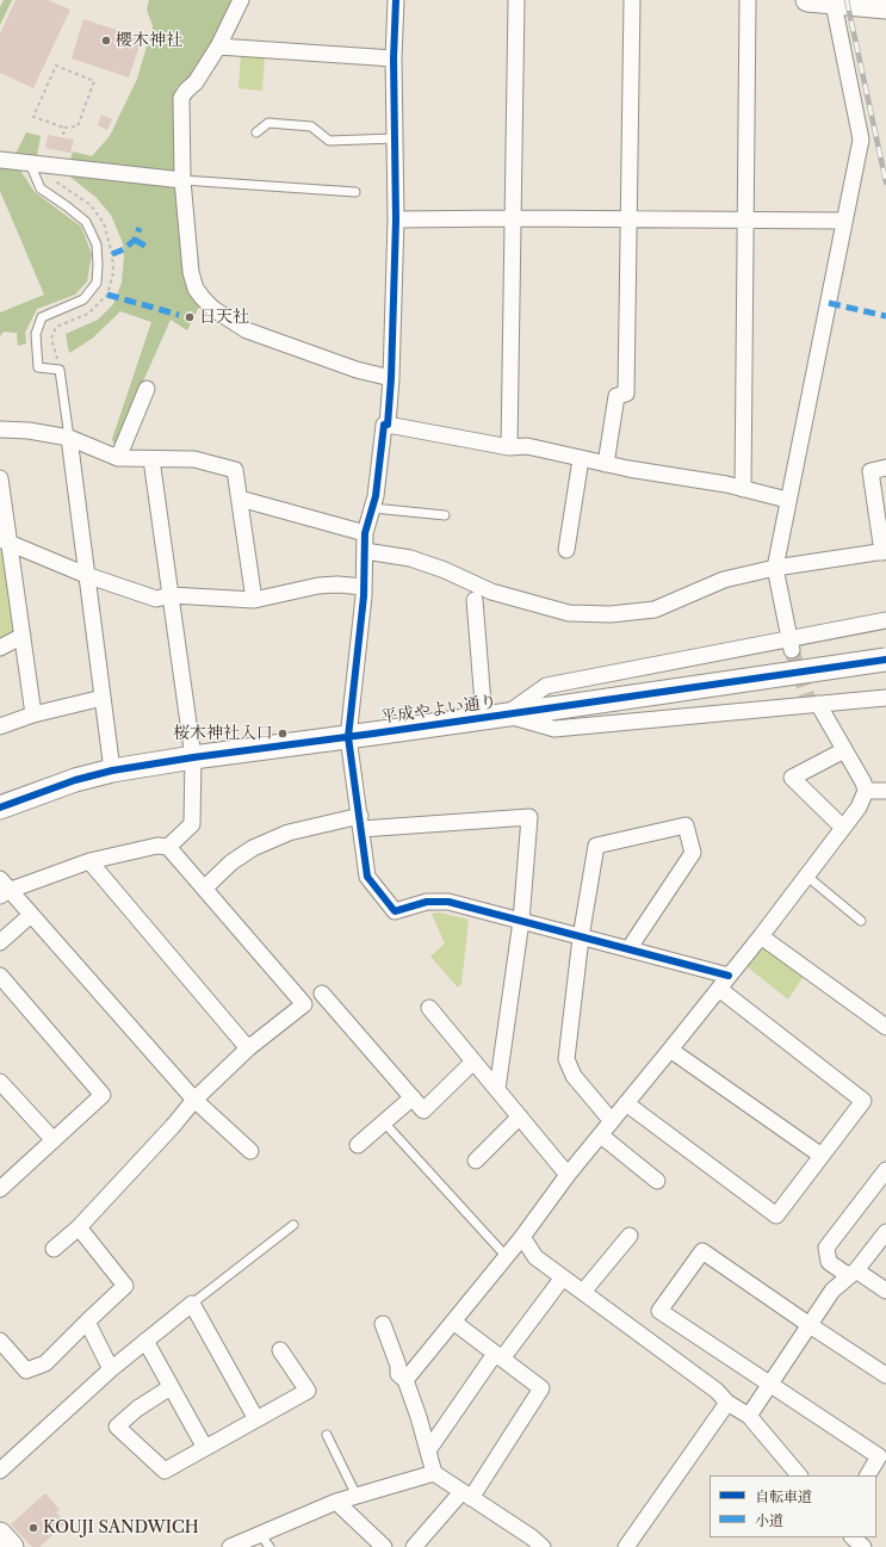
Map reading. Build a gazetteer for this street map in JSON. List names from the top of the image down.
{
  "streets": {
    "street": ["平成やよい通り"]
  },
  "places": [
    "櫻木神社",
    "日天社",
    "桜木神社入口",
    "KOUJI SANDWICH"
  ],
  "legend": ["自転車道", "小道"]
}
